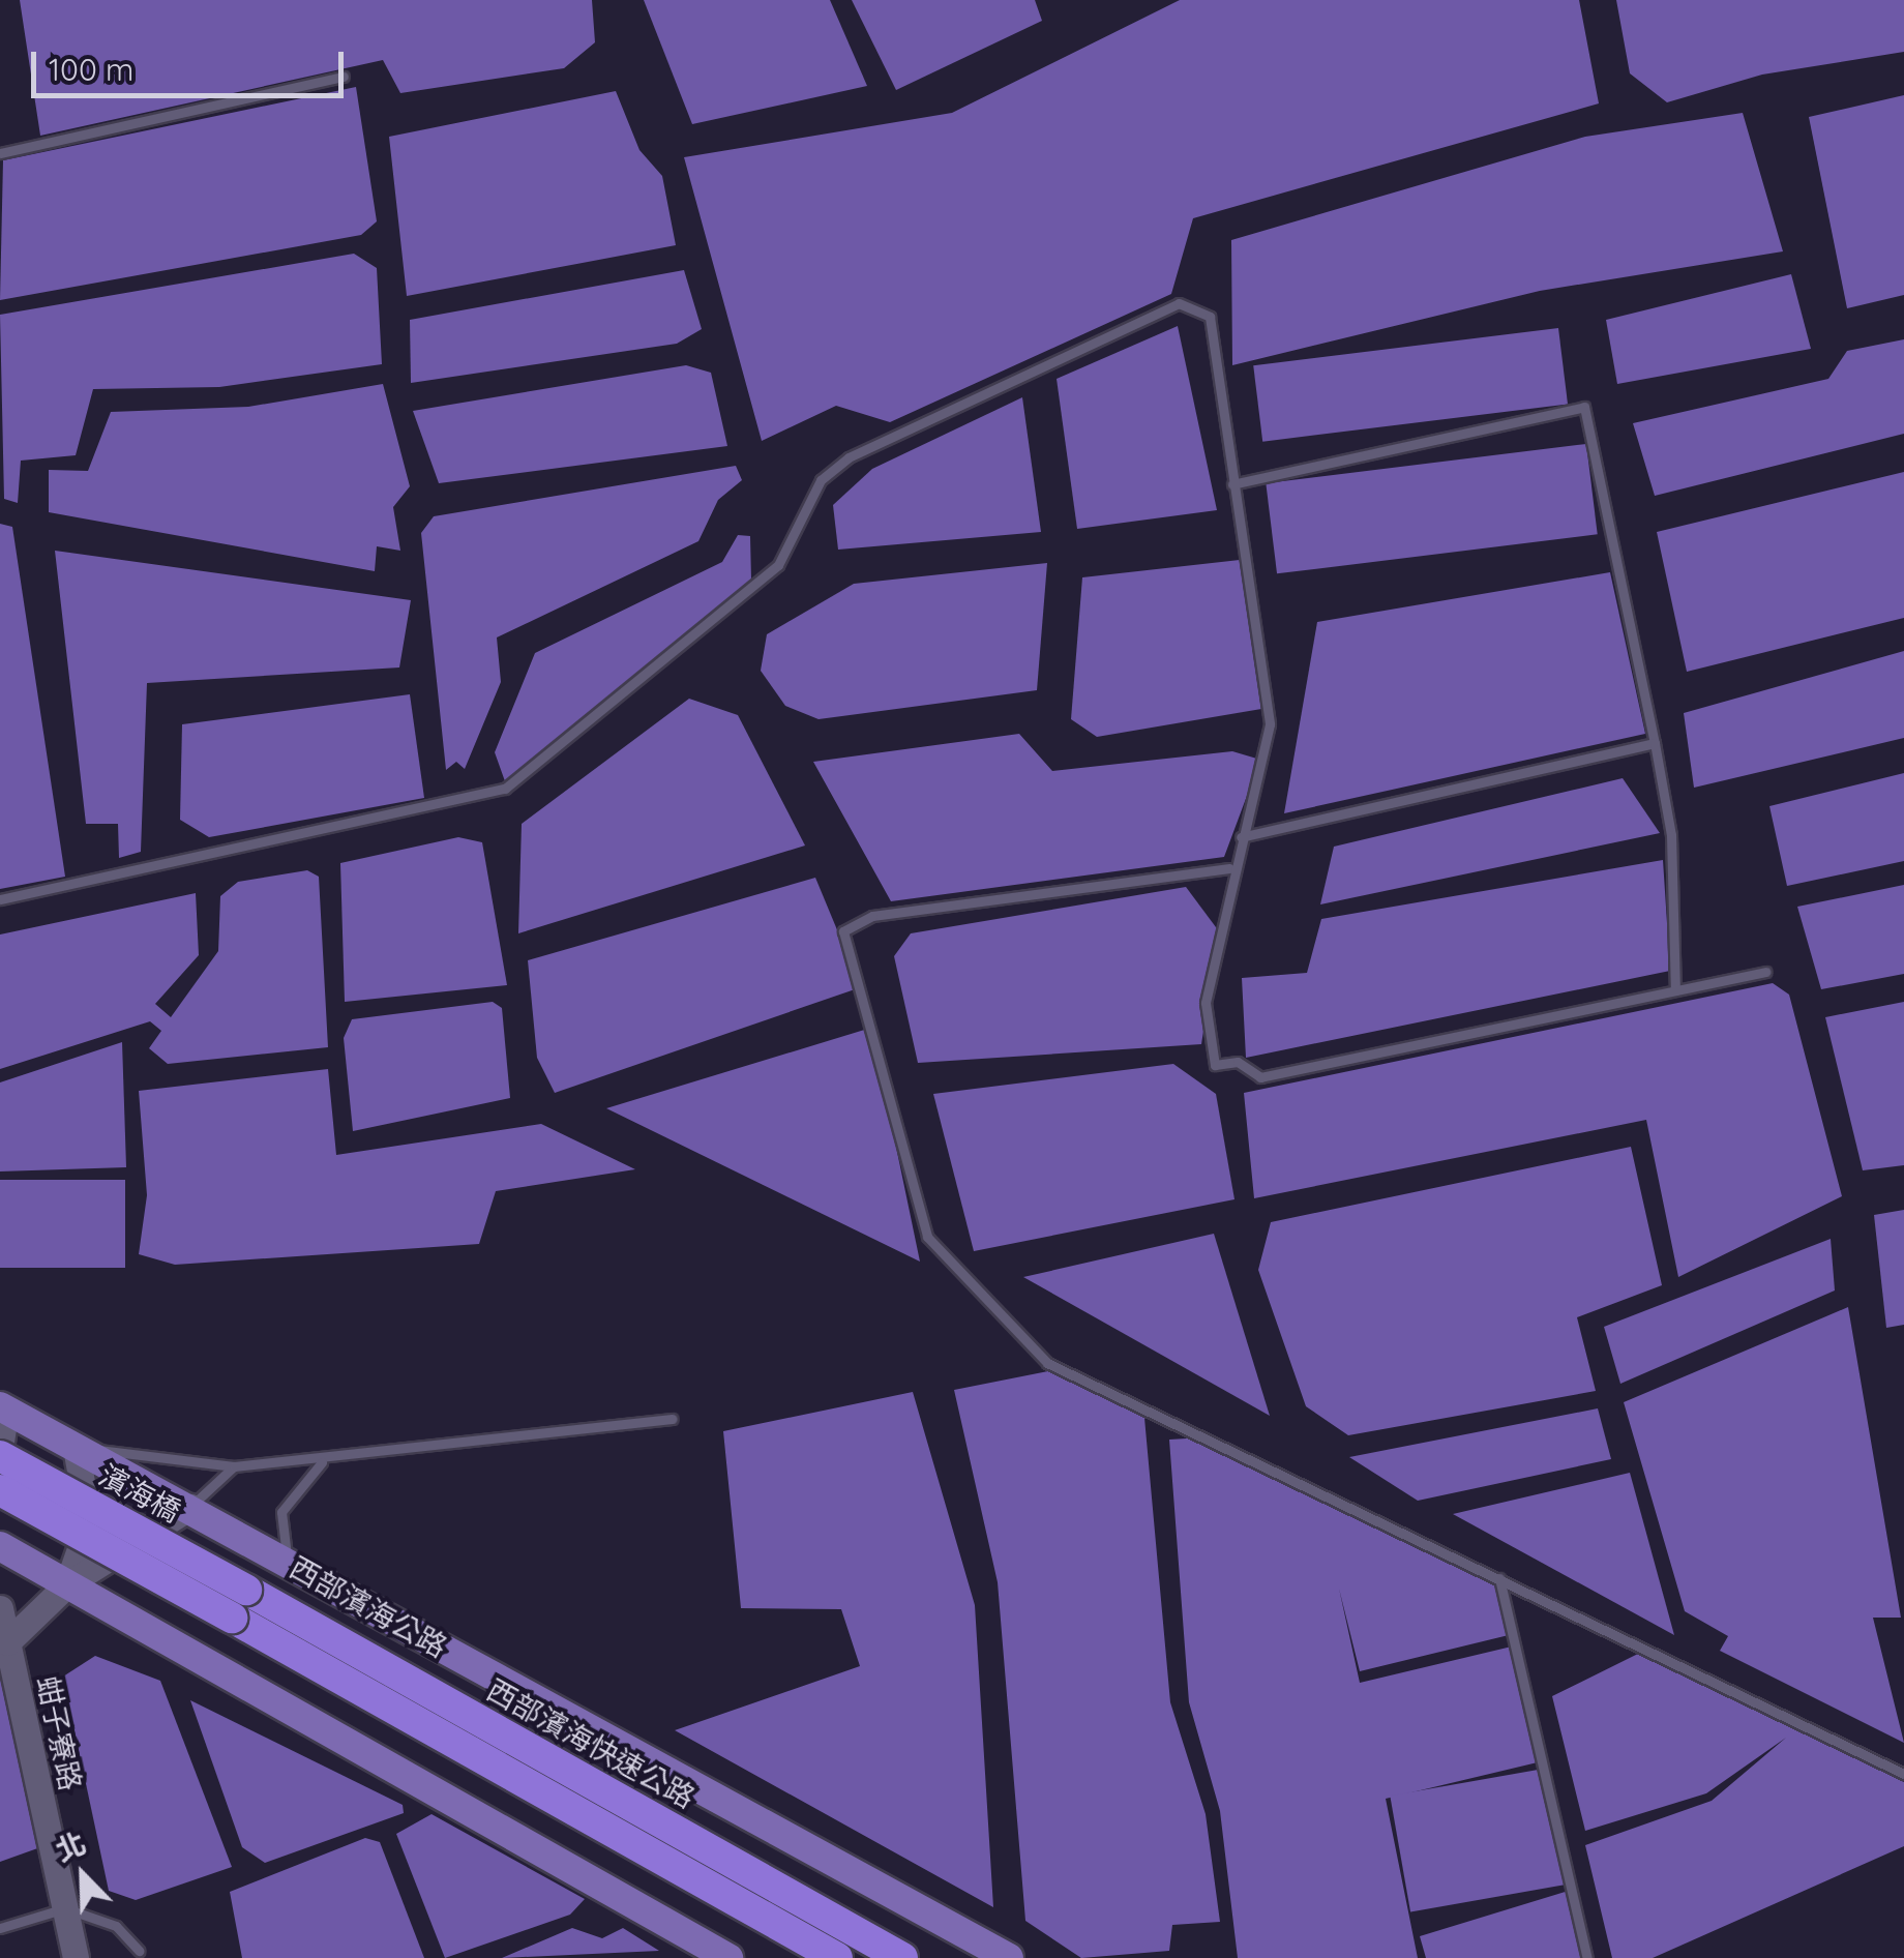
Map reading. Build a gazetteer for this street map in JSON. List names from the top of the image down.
{
  "streets": {
    "highway": ["濱海橋", "西部濱海快速公路"],
    "main road": ["西部濱海公路"],
    "street": ["蚶子寮路"]
  },
  "crossings": [
    ["濱海橋", "西部濱海快速公路"]
  ],
  "scale_bar": "100 m",
  "north": "top left"
}
